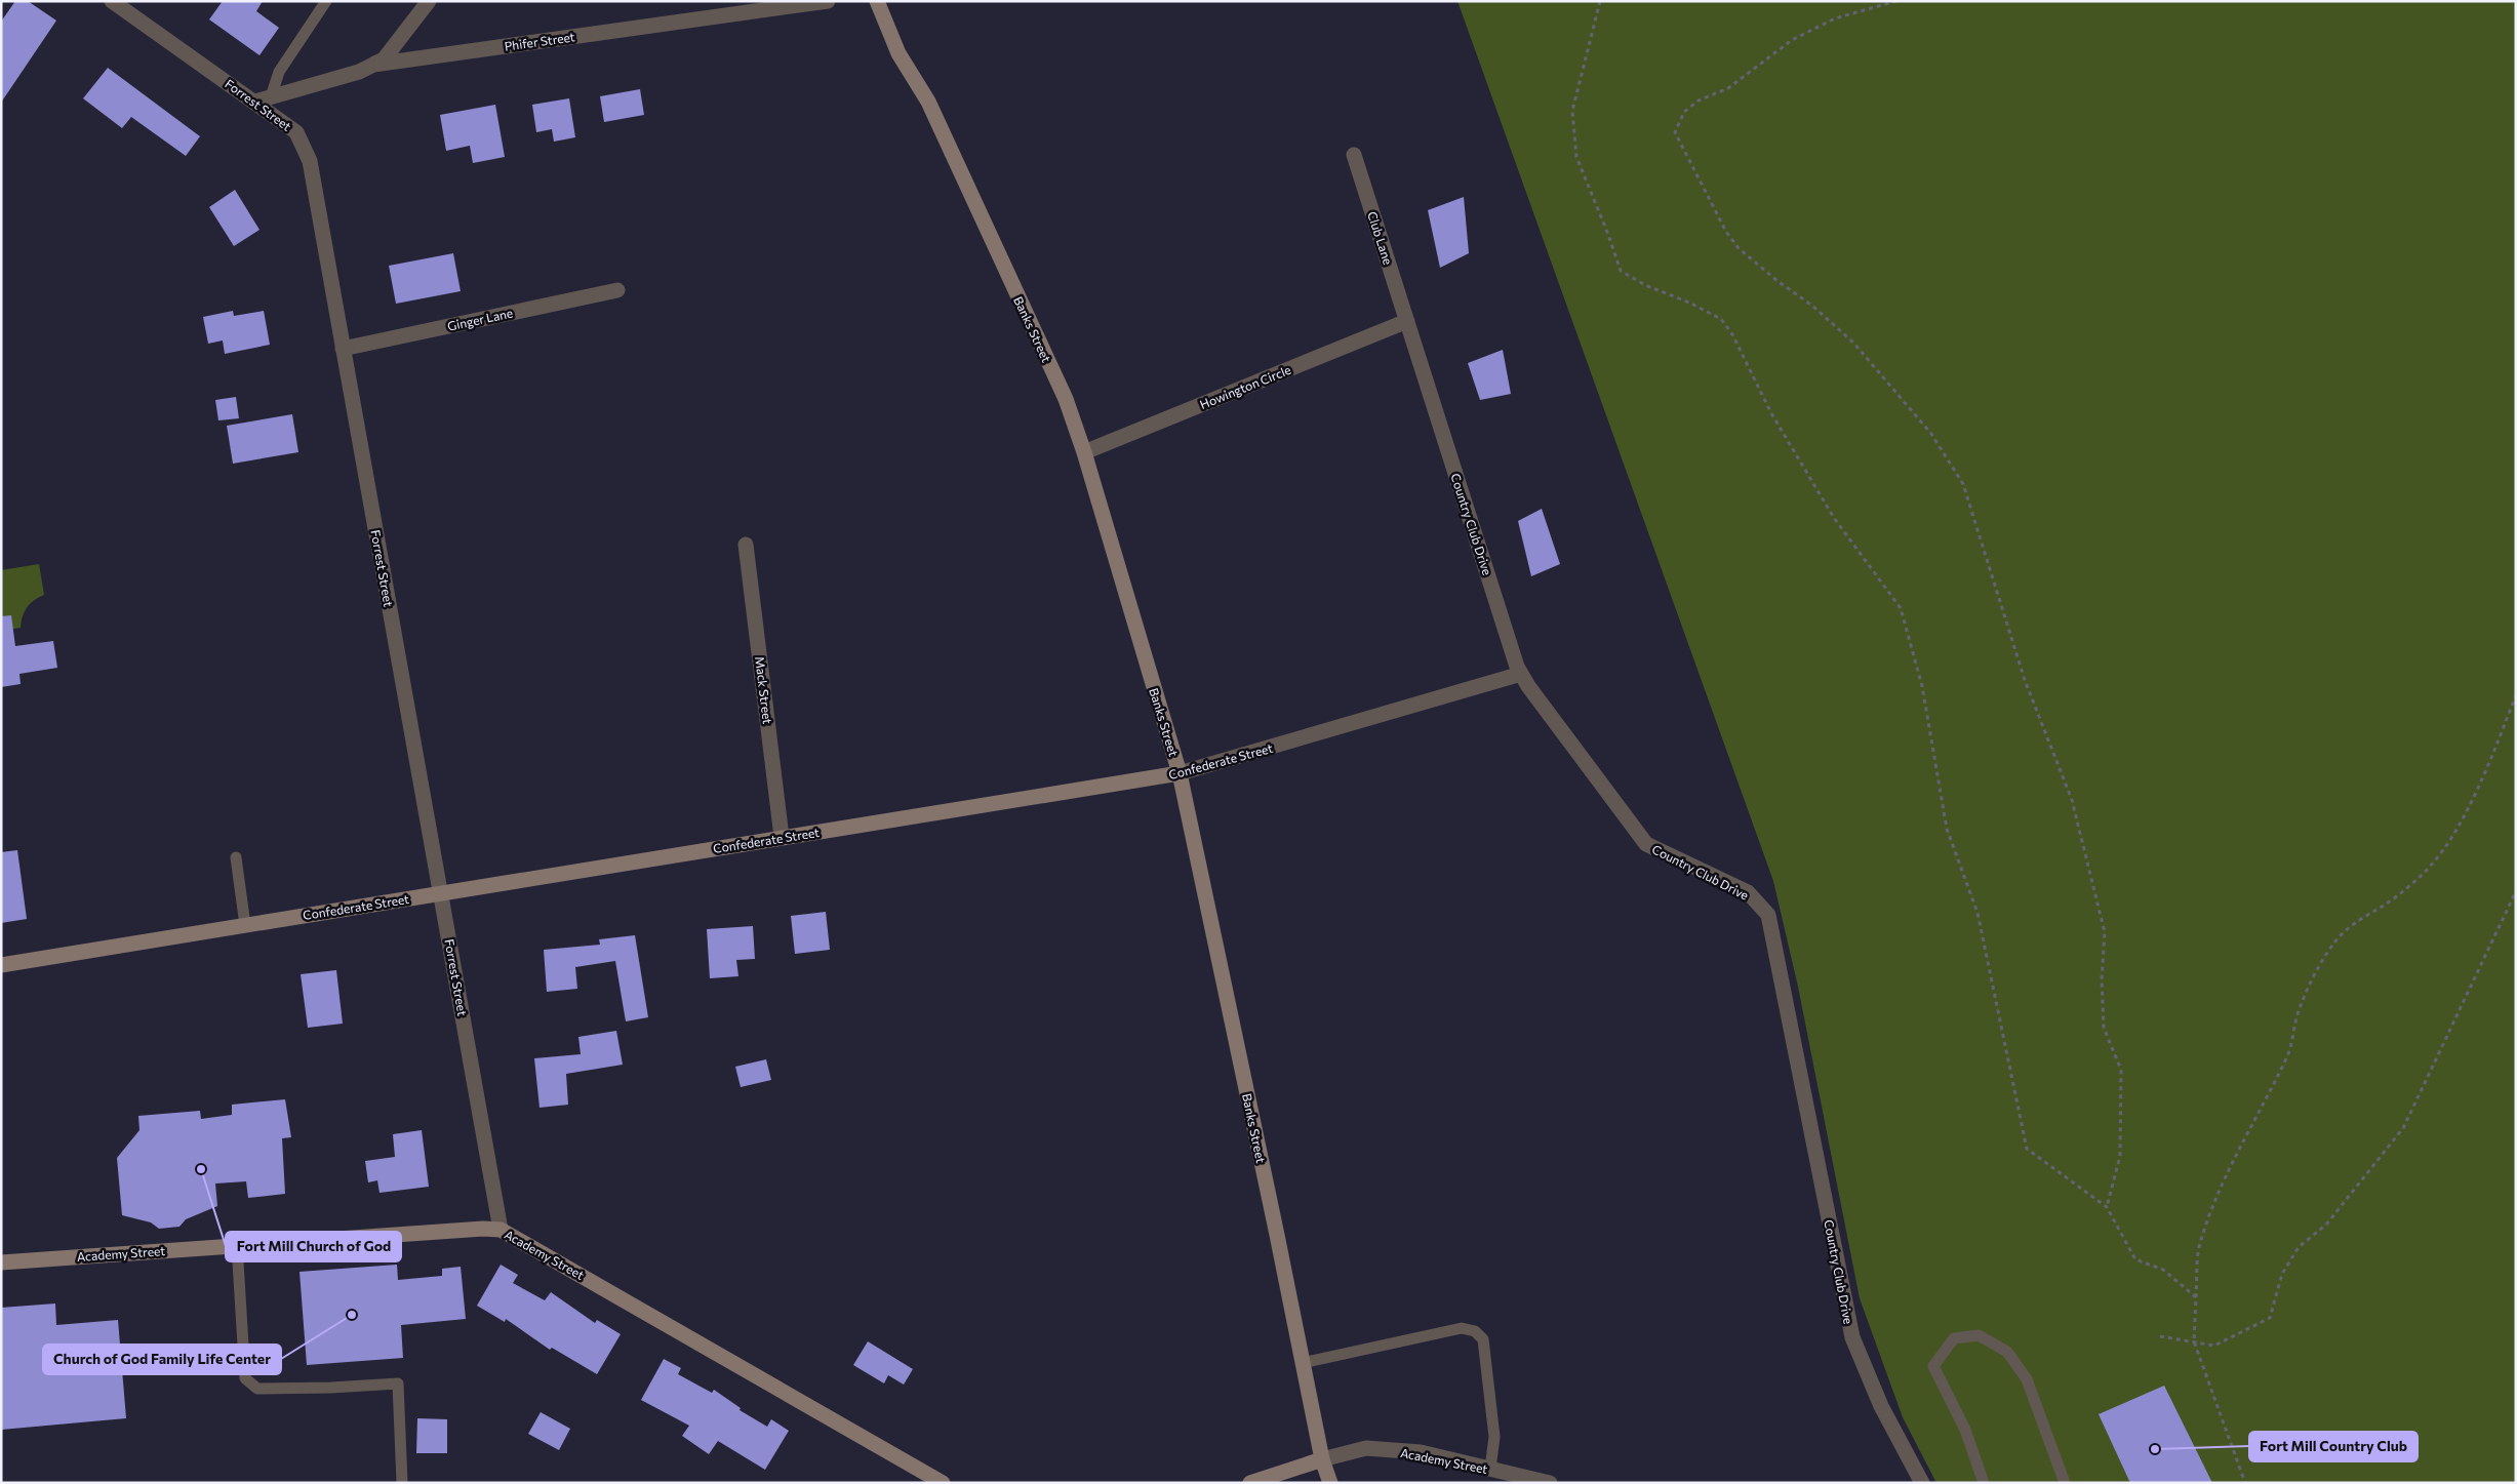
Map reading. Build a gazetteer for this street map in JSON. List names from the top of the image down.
{
  "streets": {
    "street": [
      "Phifer Street",
      "Forrest Street",
      "Club Lane",
      "Ginger Lane",
      "Banks Street",
      "Howington Circle",
      "Country Club Drive",
      "Mack Street",
      "Confederate Street",
      "Academy Street"
    ]
  },
  "crossings": [
    ["Phifer Street", "Forrest Street"],
    ["Forrest Street", "Ginger Lane"],
    ["Forrest Street", "Confederate Street"],
    ["Forrest Street", "Academy Street"],
    ["Club Lane", "Howington Circle"],
    ["Club Lane", "Country Club Drive"],
    ["Banks Street", "Howington Circle"],
    ["Banks Street", "Confederate Street"],
    ["Banks Street", "Academy Street"],
    ["Howington Circle", "Country Club Drive"],
    ["Country Club Drive", "Confederate Street"],
    ["Mack Street", "Confederate Street"]
  ],
  "places": ["Fort Mill Church of God", "Church of God Family Life Center", "Fort Mill Country Club"]
}
